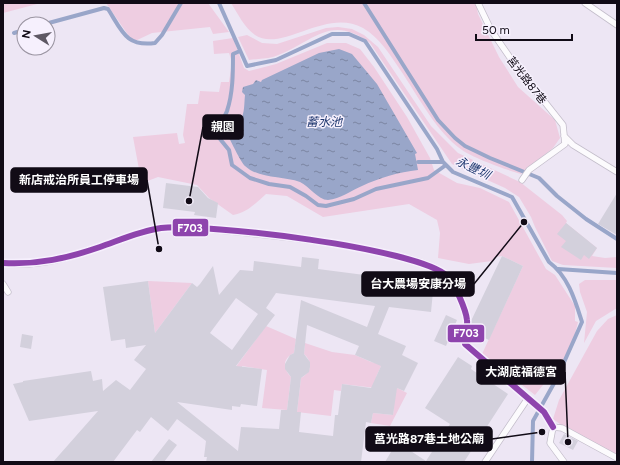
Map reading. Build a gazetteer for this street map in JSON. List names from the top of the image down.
{
  "streets": {
    "lane": ["莒光路87巷"]
  },
  "water": ["蓄水池", "永豐圳"],
  "places": [
    "親園",
    "台大農場安康分場",
    "新店戒治所員工停車場",
    "莒光路87巷土地公廟",
    "大湖底福德宮"
  ],
  "lines": ["transit line F703"],
  "scale_bar": "50 m",
  "north": "left"
}
